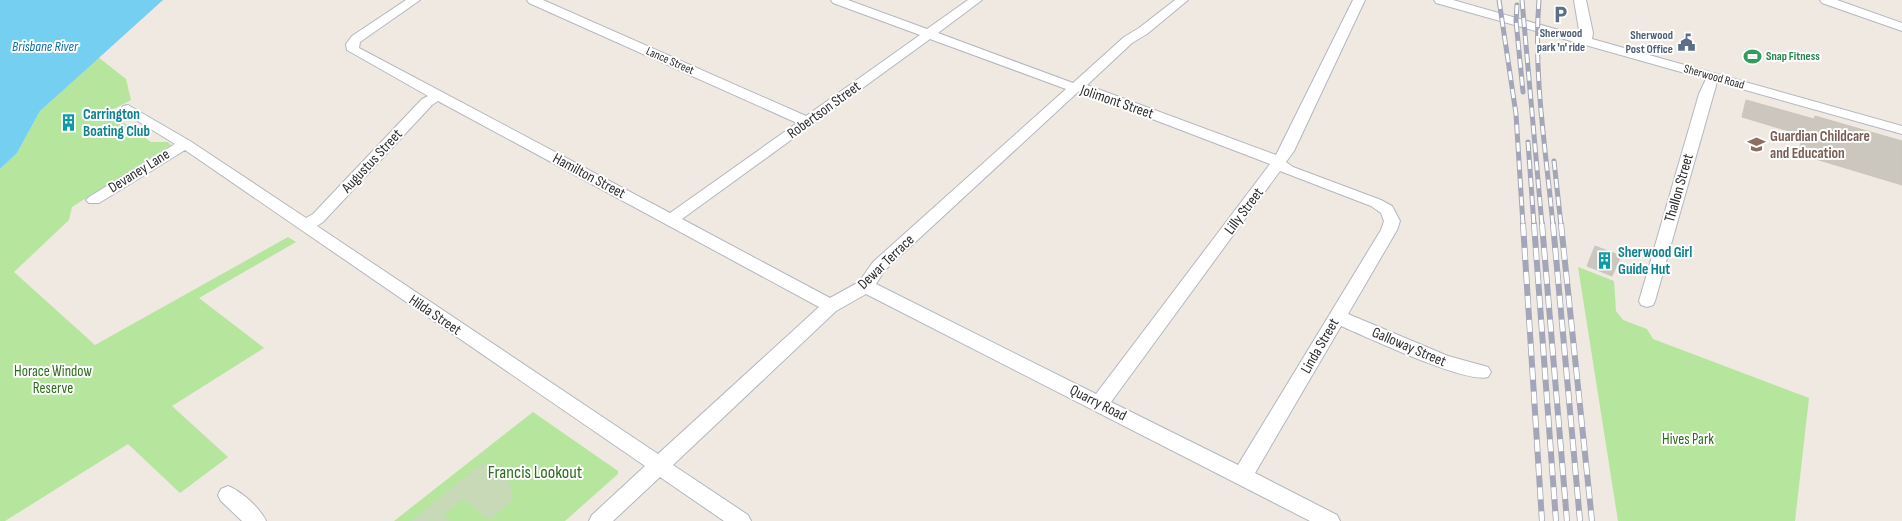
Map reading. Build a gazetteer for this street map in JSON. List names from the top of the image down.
{
  "streets": {
    "street": [
      "Lance Street",
      "Sherwood Road",
      "Jolimont Street",
      "Robertson Street",
      "Augustus Street",
      "Devaney Lane",
      "Hamilton Street",
      "Thallon Street",
      "Lilly Street",
      "Dewar Terrace",
      "Hilda Street",
      "Linda Street",
      "Galloway Street",
      "Quarry Road"
    ]
  },
  "crossings": [
    ["Lance Street", "Robertson Street"],
    ["Sherwood Road", "Thallon Street"],
    ["Jolimont Street", "Robertson Street"],
    ["Jolimont Street", "Lilly Street"],
    ["Jolimont Street", "Dewar Terrace"],
    ["Jolimont Street", "Linda Street"],
    ["Robertson Street", "Hamilton Street"],
    ["Augustus Street", "Hamilton Street"],
    ["Augustus Street", "Hilda Street"],
    ["Devaney Lane", "Hilda Street"],
    ["Hamilton Street", "Dewar Terrace"],
    ["Lilly Street", "Quarry Road"],
    ["Dewar Terrace", "Hilda Street"],
    ["Dewar Terrace", "Quarry Road"],
    ["Linda Street", "Galloway Street"],
    ["Linda Street", "Quarry Road"]
  ],
  "water": ["Brisbane River"],
  "parks": ["Horace Window Reserve", "Hives Park", "Francis Lookout"],
  "places": {
    "parking": ["Sherwood park 'n' ride"],
    "public building": ["Sherwood Post Office"],
    "sports": ["Snap Fitness"],
    "building": ["Carrington Boating Club", "Sherwood Girl Guide Hut"],
    "school or university": ["Guardian Childcare and Education"]
  }
}
